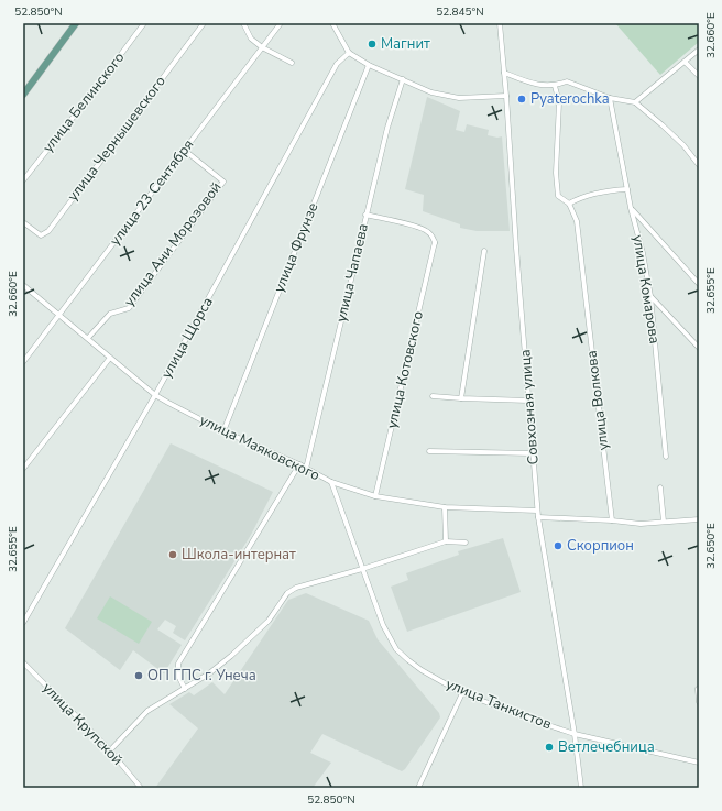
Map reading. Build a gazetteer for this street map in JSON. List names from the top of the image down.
{
  "streets": {
    "street": [
      "улица Белинского",
      "улица Чернышевского",
      "улица 23 Сентября",
      "улица Ани Морозовой",
      "улица Фрунзе",
      "улица Чапаева",
      "улица Комарова",
      "улица Щорса",
      "улица Котовского",
      "улица Волкова",
      "Совхозная улица",
      "улица Маяковского",
      "улица Танкистов",
      "улица Крупской"
    ]
  },
  "crossings": [
    ["улица 23 Сентября", "улица Ани Морозовой"],
    ["улица 23 Сентября", "улица Маяковского"],
    ["улица Ани Морозовой", "улица Маяковского"],
    ["улица Фрунзе", "улица Маяковского"],
    ["улица Чапаева", "улица Котовского"],
    ["улица Чапаева", "улица Маяковского"],
    ["улица Щорса", "улица Маяковского"],
    ["улица Котовского", "улица Маяковского"],
    ["Совхозная улица", "улица Маяковского"],
    ["Совхозная улица", "улица Танкистов"],
    ["улица Маяковского", "улица Танкистов"]
  ],
  "places": [
    "Магнит",
    "Pyaterochka",
    "Скорпион",
    "Школа-интернат",
    "ОП ГПС г. Унеча",
    "Ветлечебница"
  ],
  "coordinates": [
    "52.850°N",
    "52.845°N",
    "32.660°E",
    "32.655°E",
    "32.650°E"
  ]
}
